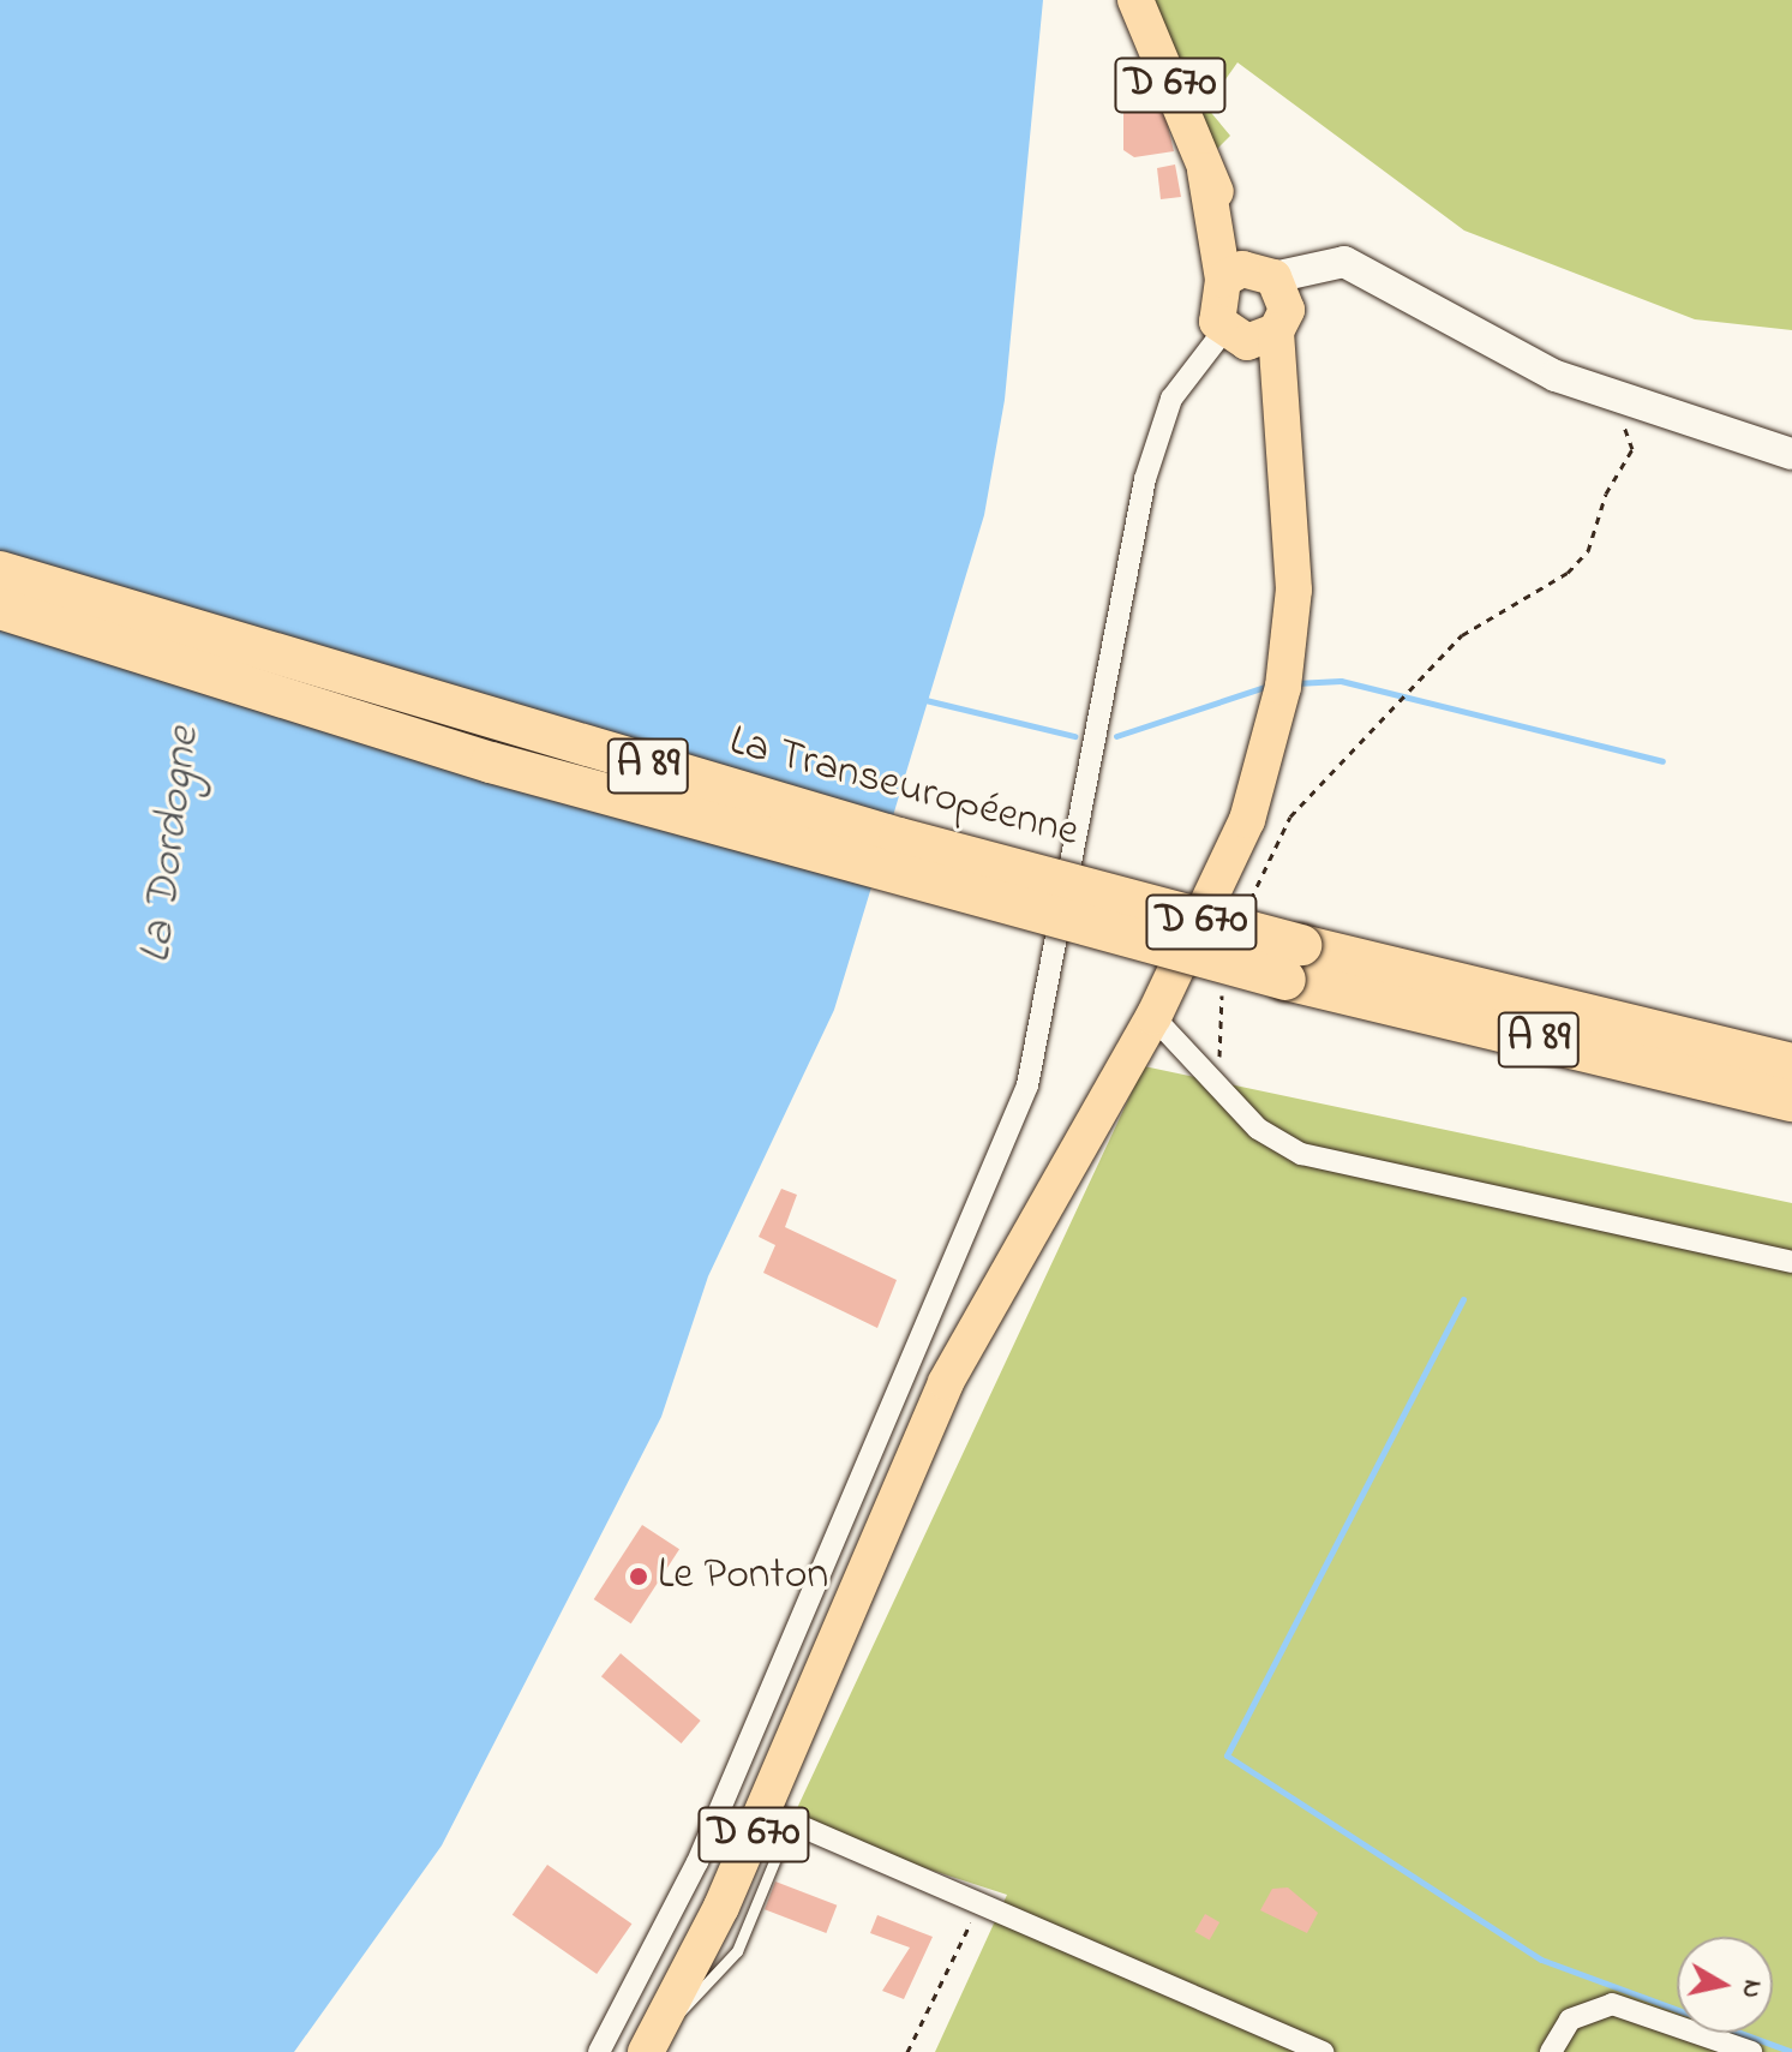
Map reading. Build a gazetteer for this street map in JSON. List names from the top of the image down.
{
  "streets": {
    "highway": ["A 89", "La Transeuropéenne"],
    "main road": ["D 670"]
  },
  "water": ["La Dordogne"],
  "places": ["Le Ponton"],
  "north": "right"
}
